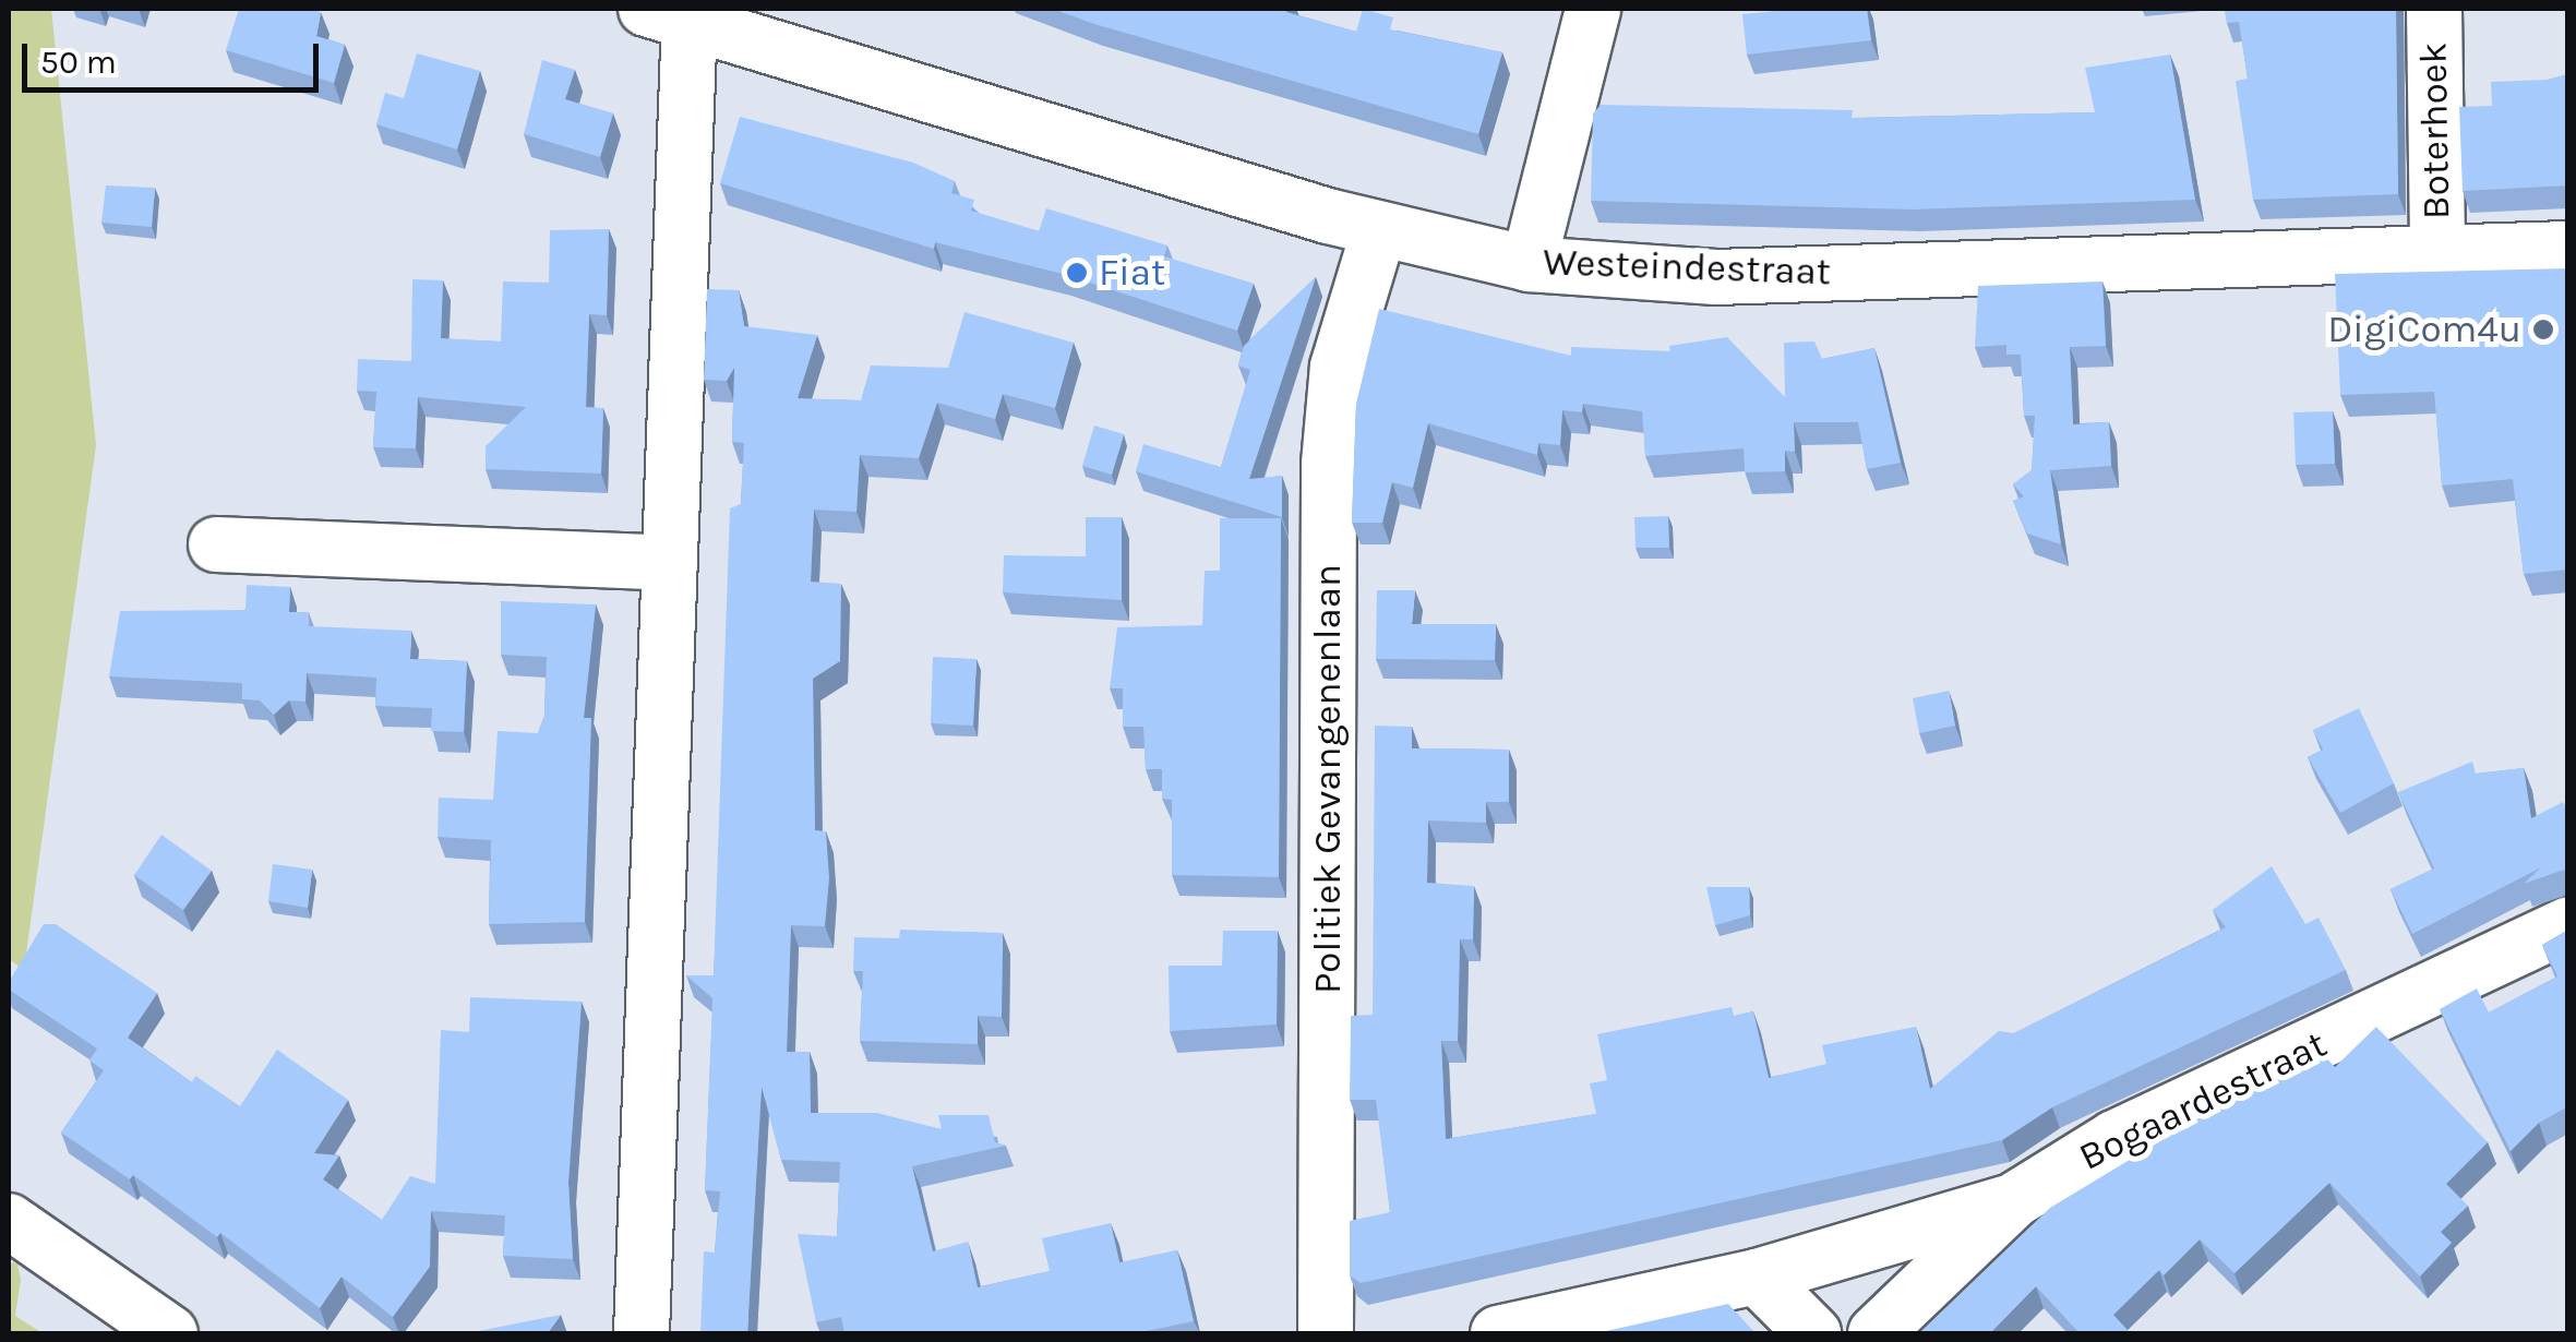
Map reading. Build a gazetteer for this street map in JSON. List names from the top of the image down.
{
  "streets": {
    "street": [
      "Boterhoek",
      "Westeindestraat",
      "Politiek Gevangenenlaan",
      "Bogaardestraat"
    ]
  },
  "crossings": [
    ["Boterhoek", "Westeindestraat"],
    ["Westeindestraat", "Politiek Gevangenenlaan"]
  ],
  "places": ["Fiat", "DigiCom4u"],
  "scale_bar": "50 m"
}
